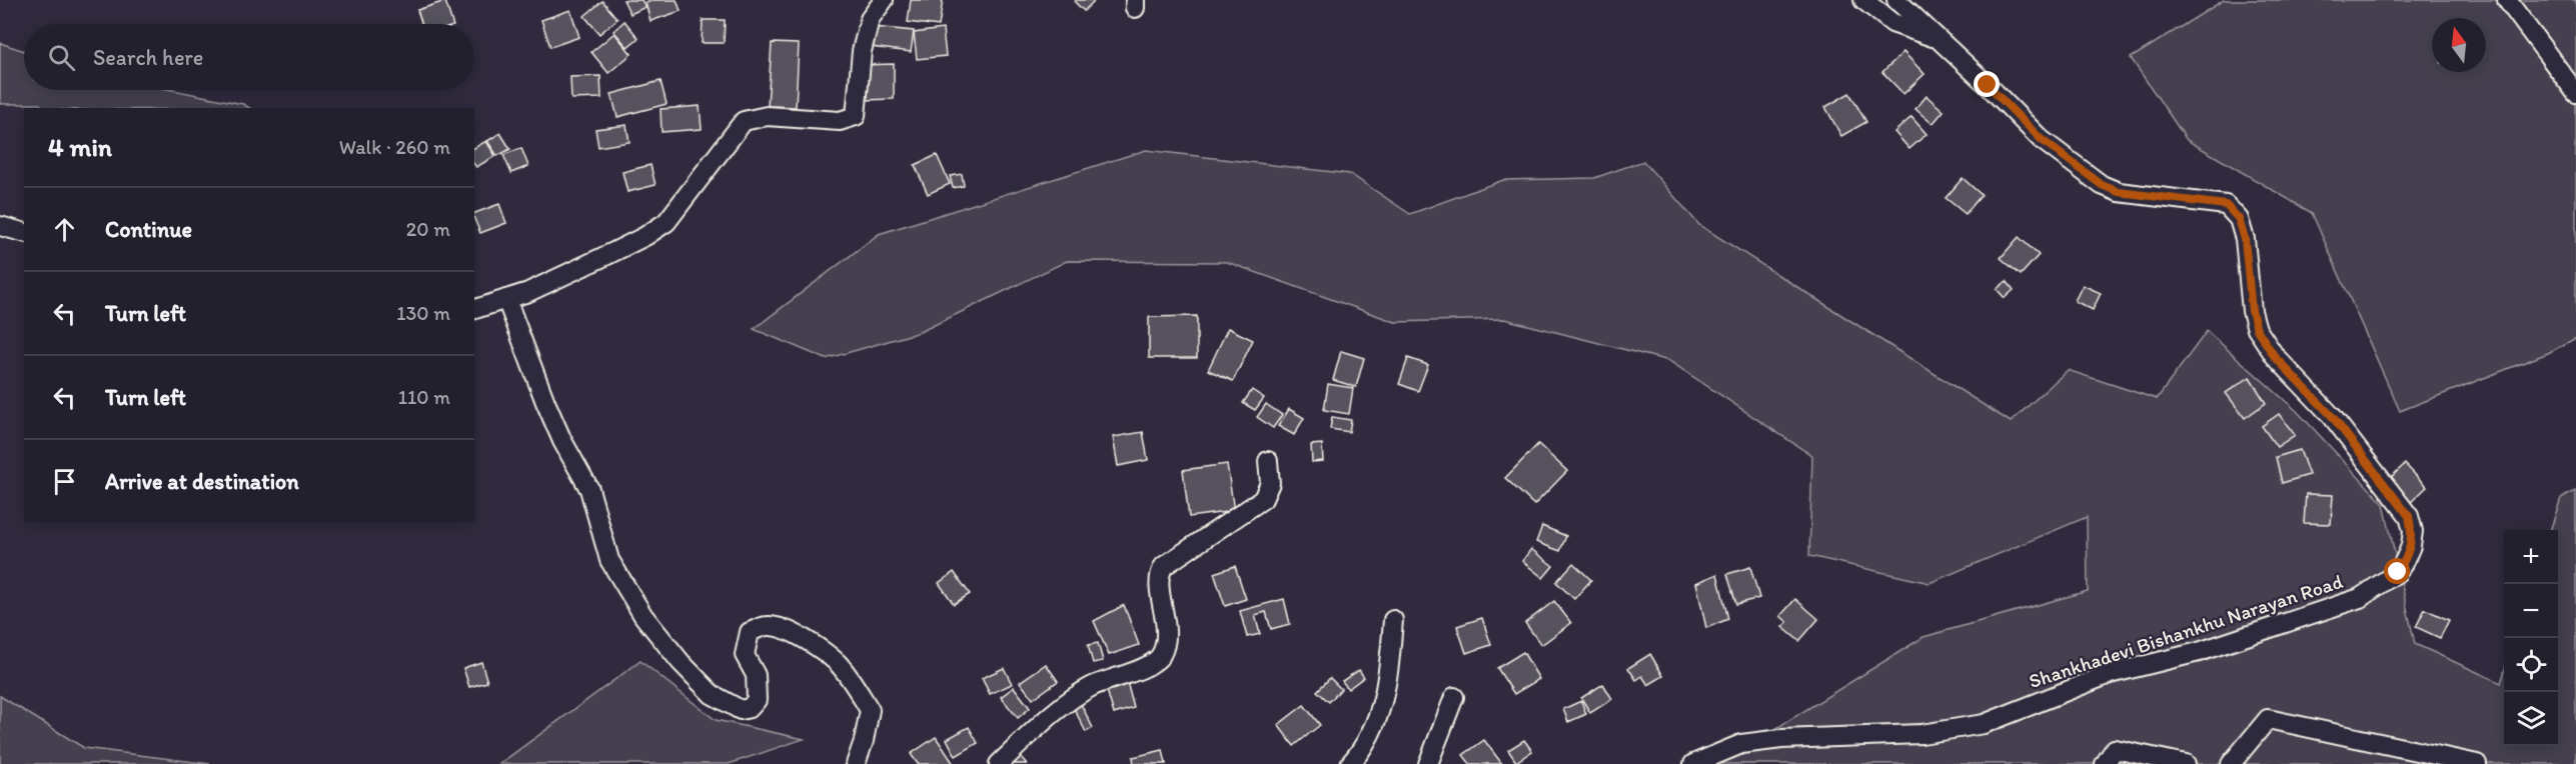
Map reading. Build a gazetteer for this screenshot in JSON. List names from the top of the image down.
{
  "streets": {
    "street": ["Shankhadevi Bishankhu Narayan Road"]
  },
  "north": "top",
  "page": {
    "search": "Search here",
    "heading": ["4 min", "Walk · 260 m"],
    "list": [
      ["Continue", "20 m"],
      ["Turn left", "130 m"],
      ["Turn left", "110 m"],
      "Arrive at destination"
    ],
    "map_buttons": ["+", "−"]
  }
}
